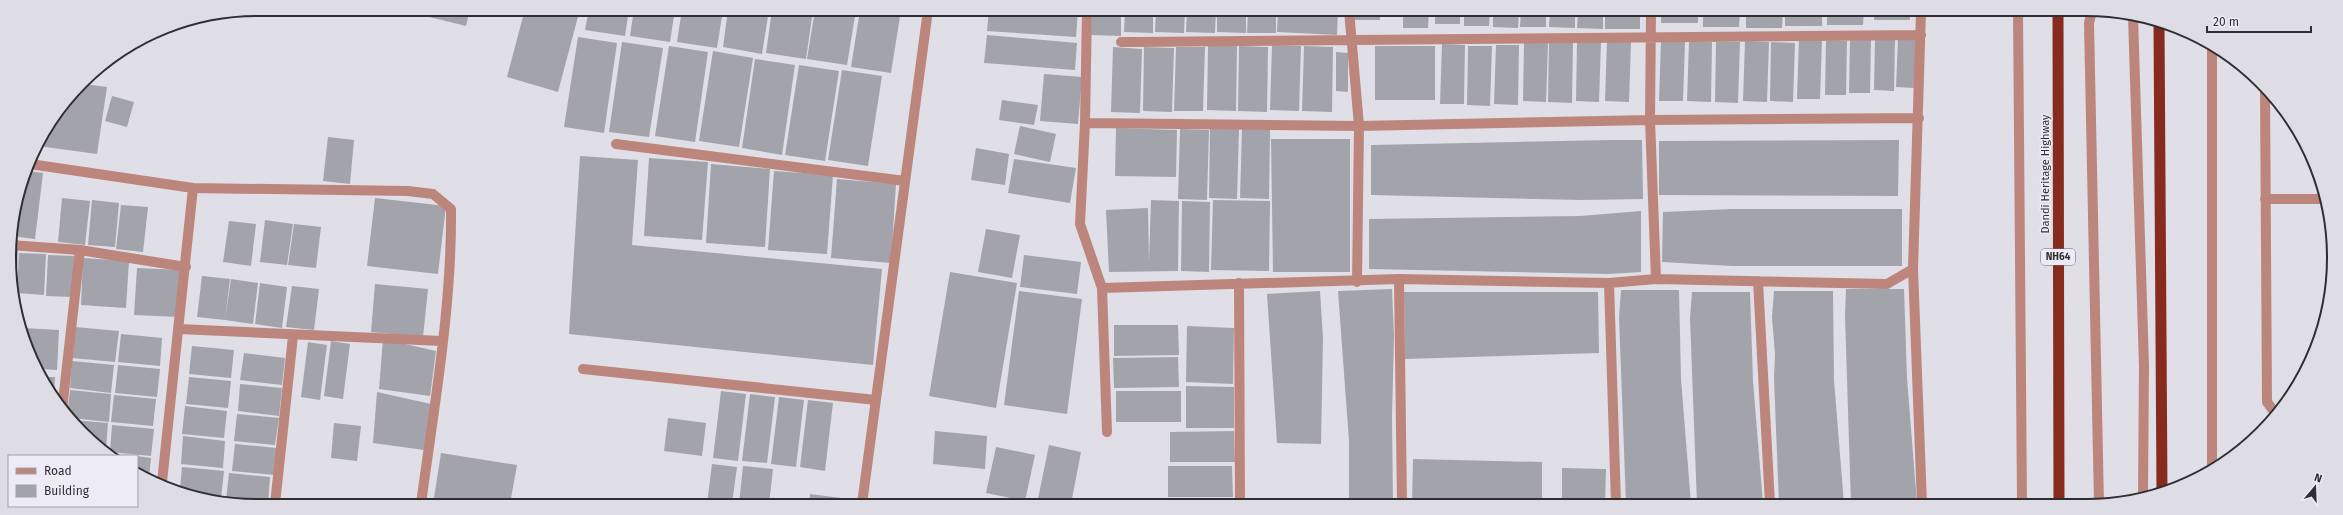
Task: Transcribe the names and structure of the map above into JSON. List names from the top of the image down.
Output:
{
  "streets": {
    "highway": ["Dandi Heritage Highway", "NH64"]
  },
  "legend": ["Road", "Building"],
  "scale_bar": "20 m",
  "north": "top"
}
